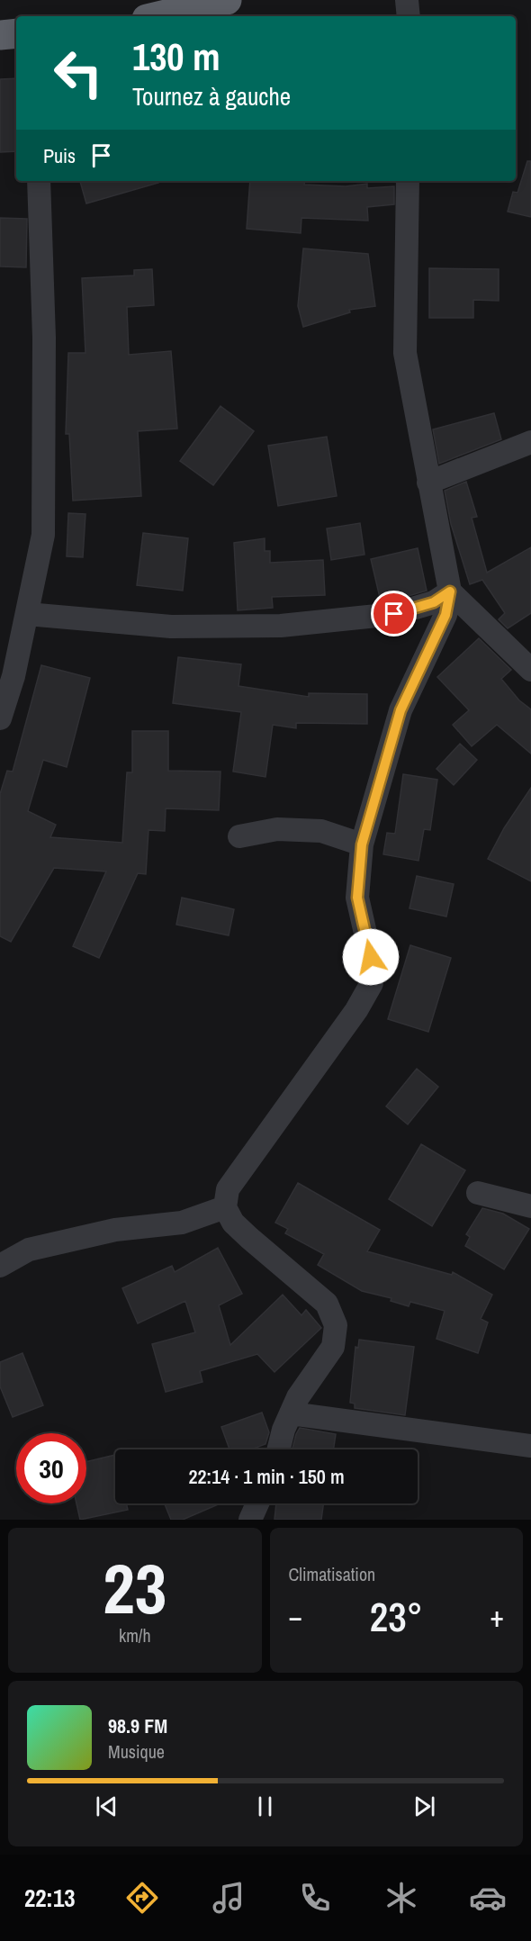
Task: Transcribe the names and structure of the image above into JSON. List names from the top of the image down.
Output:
{
  "page": {
    "turn": ["130 m", "Tournez à gauche"],
    "then": "Puis",
    "limit": "30",
    "trip": "22:14 · 1 min · 150 m",
    "tile": [
      ["23", "km/h"],
      "Climatisation"
    ],
    "heat": ["−", "23°", "+"],
    "song": ["98.9 FM", "Musique"],
    "tabs": "22:13"
  }
}
